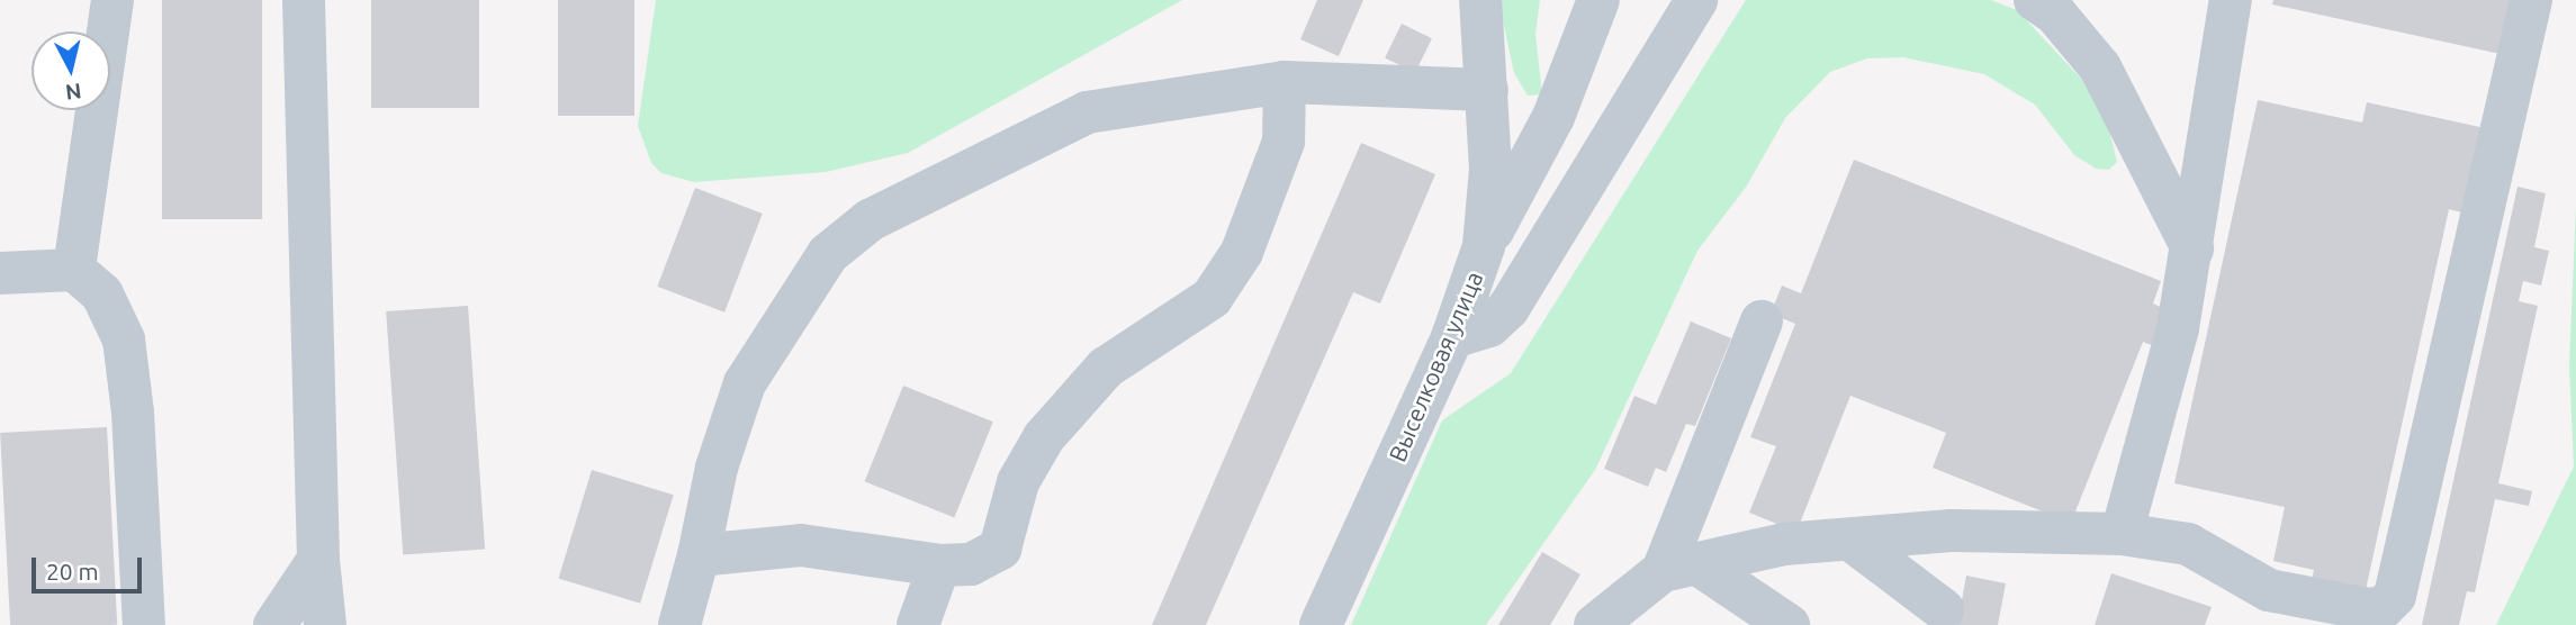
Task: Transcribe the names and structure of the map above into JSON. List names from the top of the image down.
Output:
{
  "streets": {
    "street": ["Выселковая улица"]
  },
  "scale_bar": "20 m",
  "north": "bottom"
}
